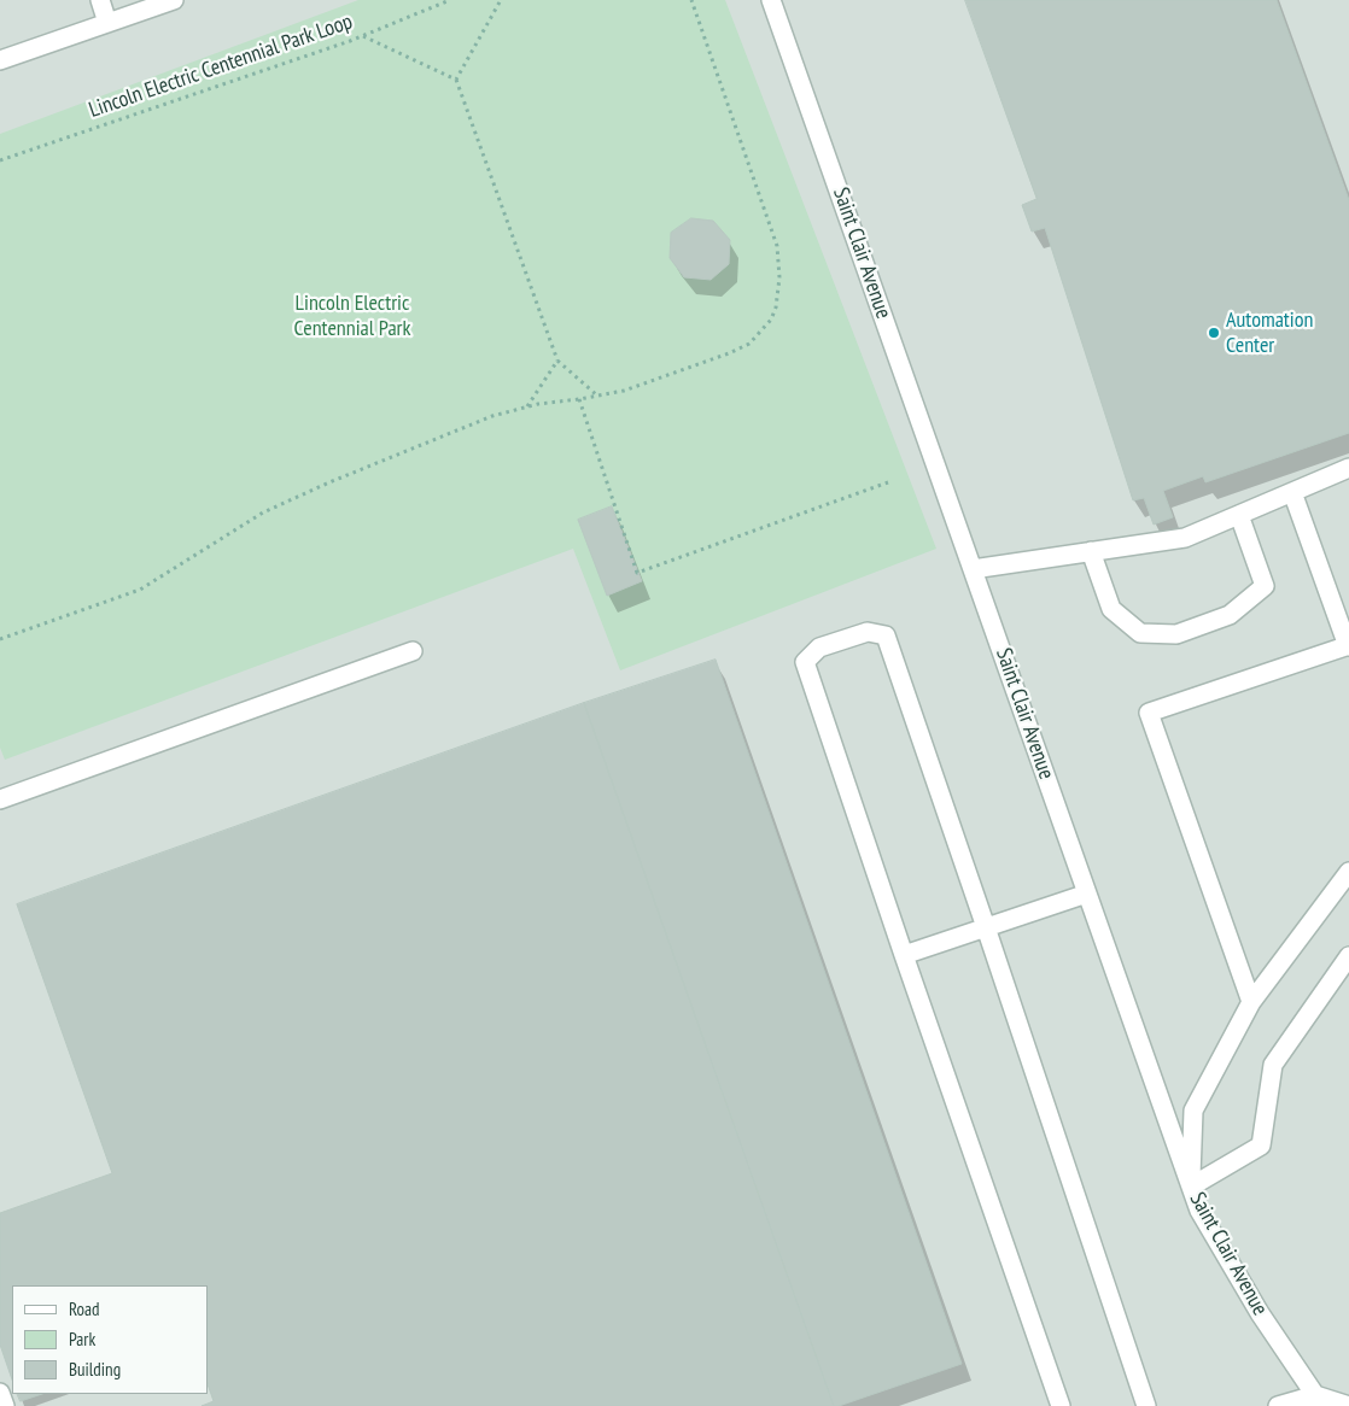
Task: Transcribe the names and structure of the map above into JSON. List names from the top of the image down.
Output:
{
  "streets": {
    "street": ["Saint Clair Avenue"],
    "path": ["Lincoln Electric Centennial Park Loop"]
  },
  "parks": ["Lincoln Electric Centennial Park"],
  "places": ["Automation Center"],
  "legend": ["Road", "Park", "Building"]
}
